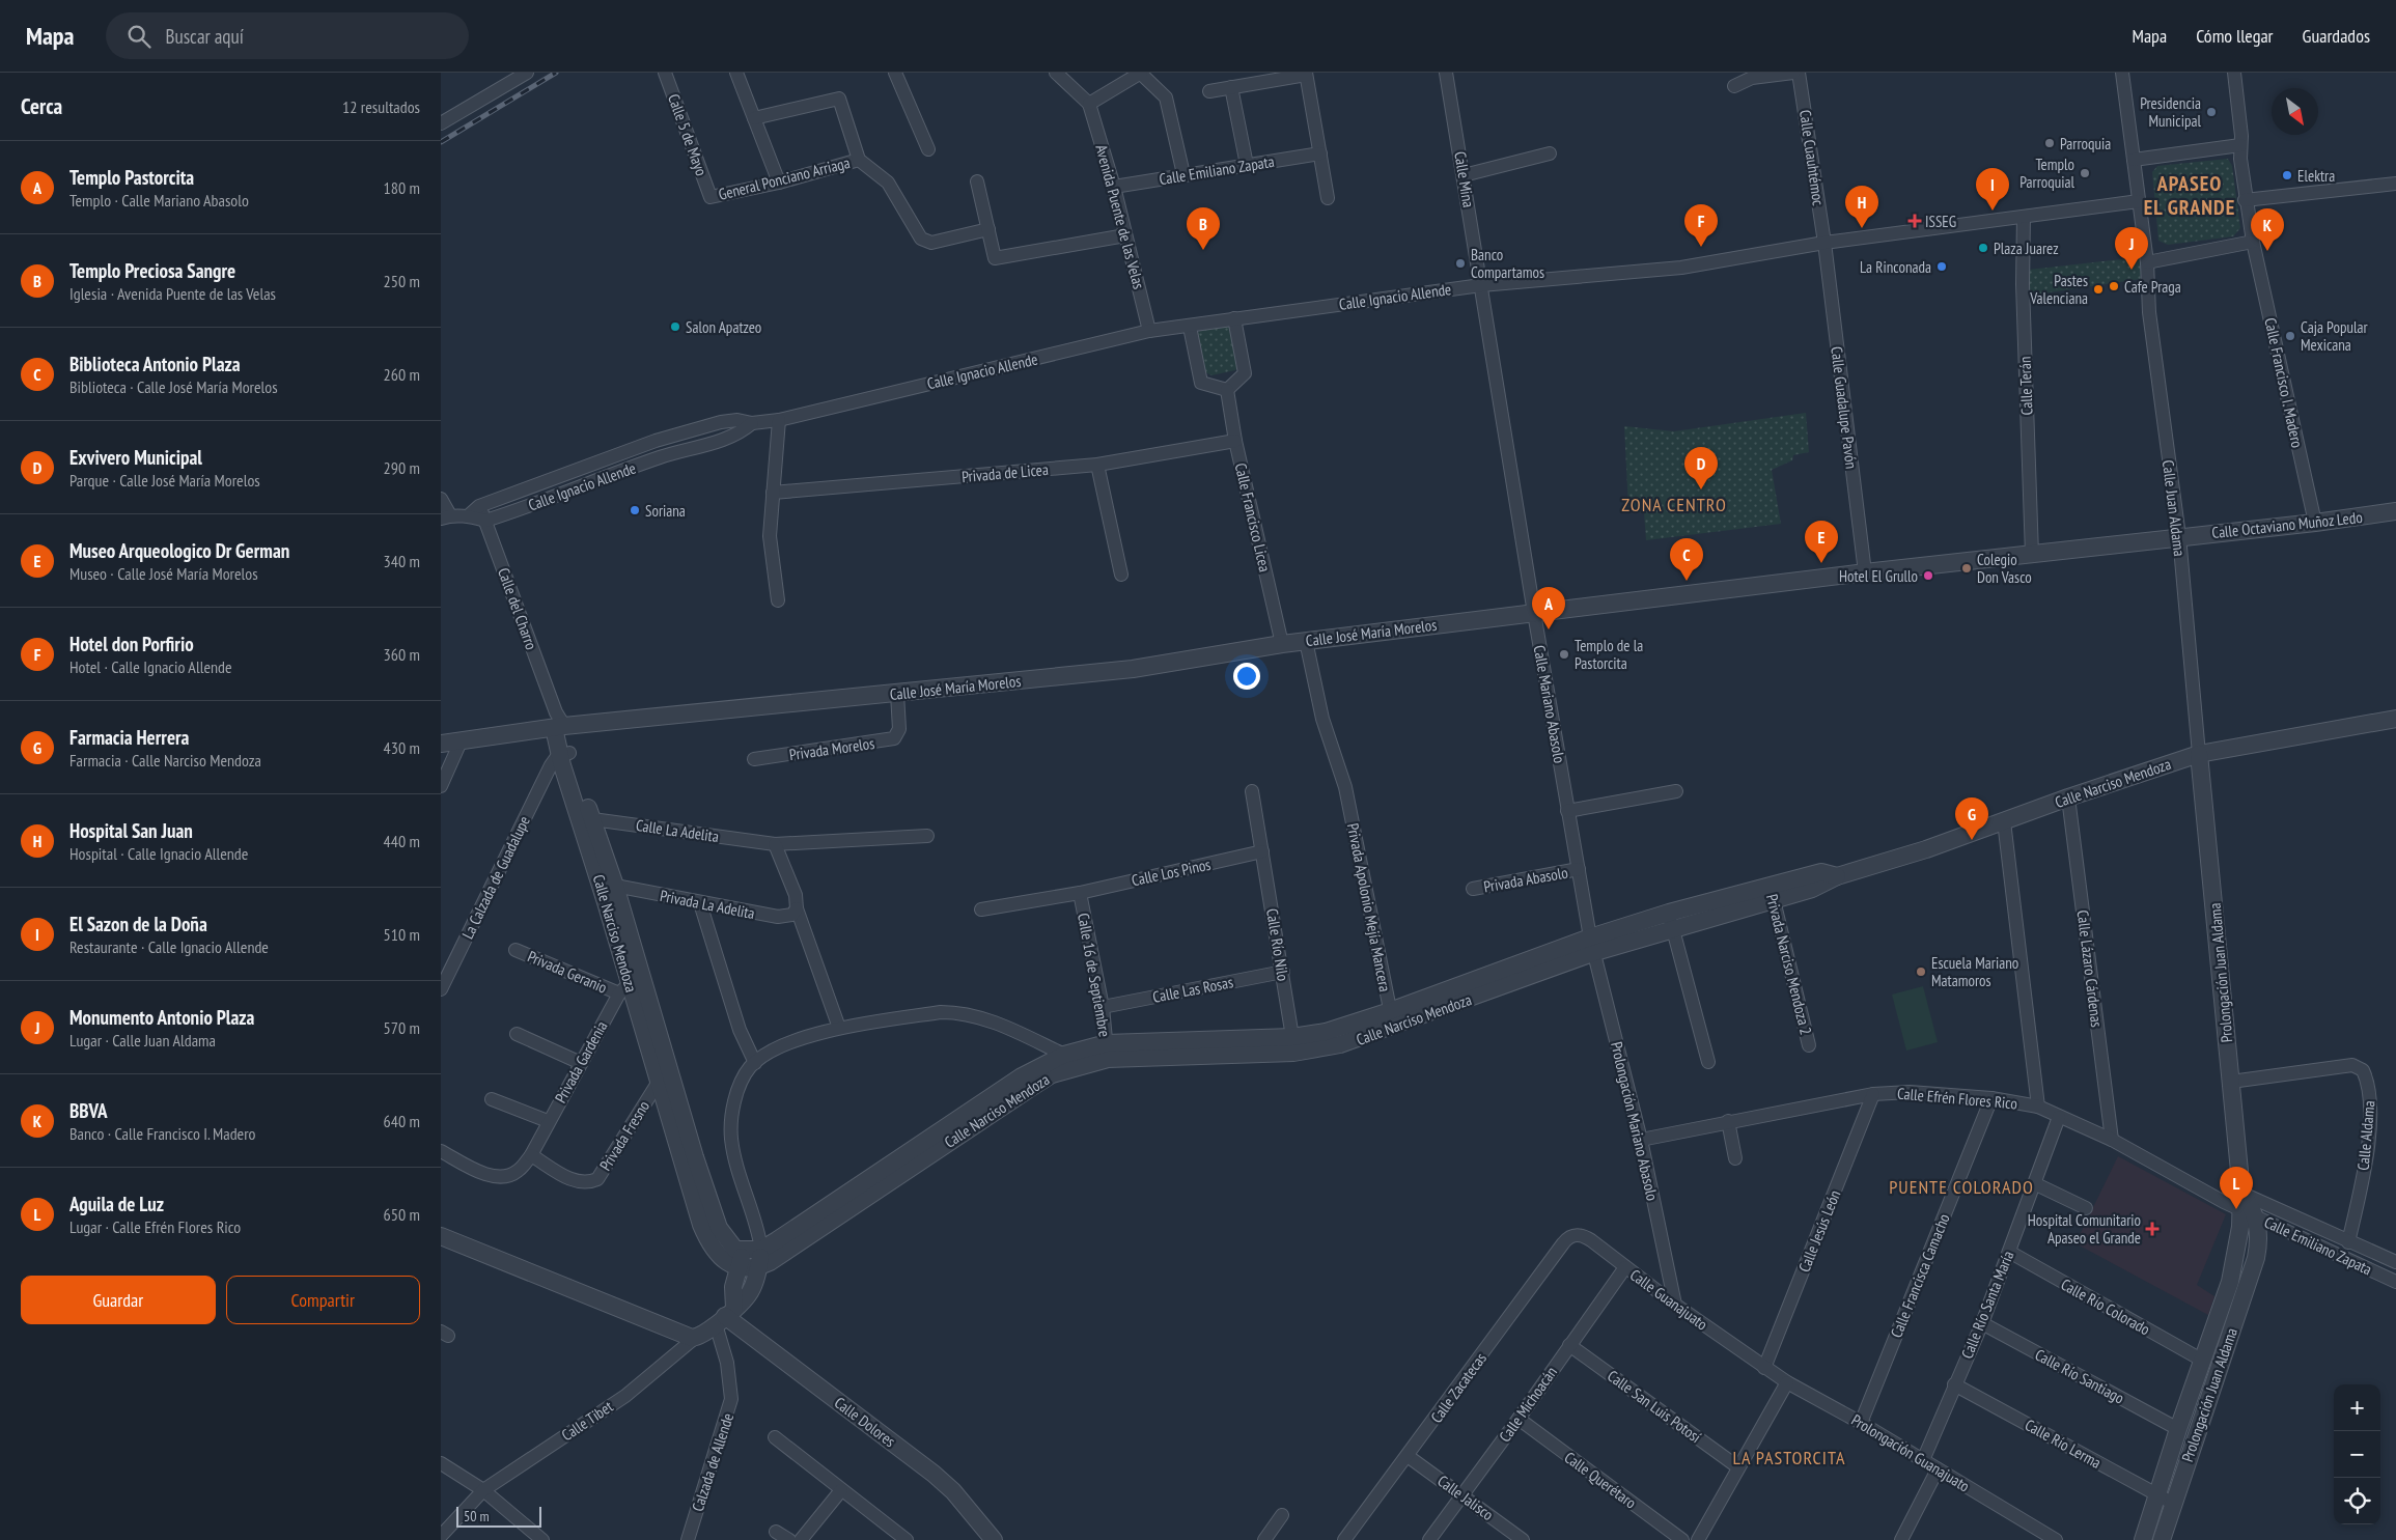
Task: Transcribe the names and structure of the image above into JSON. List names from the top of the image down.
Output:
{
  "streets": {
    "street": [
      "Calle 5 de Mayo",
      "Calle Cuauhtémoc",
      "Calle Emiliano Zapata",
      "General Ponciano Arriaga",
      "Calle Mina",
      "Avenida Puente de las Velas",
      "Calle Ignacio Allende",
      "Calle Francisco I. Madero",
      "Calle Terán",
      "Calle Guadalupe Pavón",
      "Privada de Licea",
      "Calle Juan Aldama",
      "Calle Francisco Licea",
      "Calle Octaviano Muñoz Ledo",
      "Calle del Charro",
      "Calle José María Morelos",
      "Calle Mariano Abasolo",
      "Privada Morelos",
      "Calle Narciso Mendoza",
      "Calle La Adelita",
      "Calle Los Pinos",
      "La Calzada de Guadalupe",
      "Privada Abasolo",
      "Privada La Adelita",
      "Privada Apolonio Mejía Mancera",
      "Calle Río Nilo",
      "Privada Narciso Mendoza 2",
      "Calle Lázaro Cárdenas",
      "Privada Geranio",
      "Prolongación Juan Aldama",
      "Calle 16 de Septiembre",
      "Calle Las Rosas",
      "Privada Gardenia",
      "Calle Efrén Flores Rico",
      "Prolongación Mariano Abasolo",
      "Privada Fresno",
      "Calle Aldama",
      "Calle Jesús León",
      "Calle Francisca Camacho",
      "Calle Guanajuato",
      "Calle Río Santa María",
      "Calle Río Colorado",
      "Calle Río Santiago",
      "Calle Zacatecas",
      "Calle Michoacán",
      "Calle San Luis Potosí",
      "Calle Tibet",
      "Calle Dolores",
      "Calle Río Lerma",
      "Prolongación Guanajuato",
      "Calzada de Allende",
      "Calle Querétaro",
      "Calle Jalisco"
    ]
  },
  "crossings": [
    ["Calle 5 de Mayo", "General Ponciano Arriaga"],
    ["Calle Cuauhtémoc", "Calle Ignacio Allende"],
    ["Calle Cuauhtémoc", "Calle Guadalupe Pavón"],
    ["Calle Emiliano Zapata", "Avenida Puente de las Velas"],
    ["Calle Emiliano Zapata", "Prolongación Juan Aldama"],
    ["Calle Emiliano Zapata", "Calle Efrén Flores Rico"],
    ["Calle Emiliano Zapata", "Calle Aldama"],
    ["Calle Mina", "Calle Ignacio Allende"],
    ["Calle Mina", "Calle Mariano Abasolo"],
    ["Avenida Puente de las Velas", "Calle Ignacio Allende"],
    ["Calle Ignacio Allende", "Calle Terán"],
    ["Calle Ignacio Allende", "Calle Guadalupe Pavón"],
    ["Calle Ignacio Allende", "Calle Juan Aldama"],
    ["Calle Ignacio Allende", "Calle del Charro"],
    ["Calle Ignacio Allende", "Calle Mariano Abasolo"],
    ["Calle Francisco I. Madero", "Calle Octaviano Muñoz Ledo"],
    ["Calle Terán", "Calle José María Morelos"],
    ["Calle Guadalupe Pavón", "Calle José María Morelos"],
    ["Privada de Licea", "Calle Francisco Licea"],
    ["Calle Juan Aldama", "Calle Octaviano Muñoz Ledo"],
    ["Calle Juan Aldama", "Calle José María Morelos"],
    ["Calle Juan Aldama", "Calle Narciso Mendoza"],
    ["Calle Juan Aldama", "Prolongación Juan Aldama"],
    ["Calle Francisco Licea", "Calle José María Morelos"],
    ["Calle Octaviano Muñoz Ledo", "Calle José María Morelos"],
    ["Calle del Charro", "Calle José María Morelos"],
    ["Calle del Charro", "Calle Narciso Mendoza"],
    ["Calle José María Morelos", "Calle Mariano Abasolo"],
    ["Calle José María Morelos", "Privada Morelos"],
    ["Calle José María Morelos", "Calle Narciso Mendoza"],
    ["Calle José María Morelos", "Privada Apolonio Mejía Mancera"],
    ["Calle Mariano Abasolo", "Calle Narciso Mendoza"],
    ["Calle Mariano Abasolo", "Privada Abasolo"],
    ["Calle Mariano Abasolo", "Prolongación Mariano Abasolo"],
    ["Calle Narciso Mendoza", "Calle La Adelita"],
    ["Calle Narciso Mendoza", "La Calzada de Guadalupe"],
    ["Calle Narciso Mendoza", "Privada La Adelita"],
    ["Calle Narciso Mendoza", "Privada Apolonio Mejía Mancera"],
    ["Calle Narciso Mendoza", "Calle Río Nilo"],
    ["Calle Narciso Mendoza", "Privada Narciso Mendoza 2"],
    ["Calle Narciso Mendoza", "Calle Lázaro Cárdenas"],
    ["Calle Narciso Mendoza", "Privada Geranio"],
    ["Calle Narciso Mendoza", "Prolongación Juan Aldama"],
    ["Calle Narciso Mendoza", "Calle 16 de Septiembre"],
    ["Calle Narciso Mendoza", "Privada Gardenia"],
    ["Calle Narciso Mendoza", "Prolongación Mariano Abasolo"],
    ["Calle Narciso Mendoza", "Privada Fresno"],
    ["Calle Narciso Mendoza", "Calle Tibet"],
    ["Calle Los Pinos", "Calle Río Nilo"],
    ["Calle Los Pinos", "Calle 16 de Septiembre"],
    ["Calle Río Nilo", "Calle Las Rosas"],
    ["Calle Lázaro Cárdenas", "Calle Efrén Flores Rico"],
    ["Privada Geranio", "Privada Gardenia"],
    ["Prolongación Juan Aldama", "Calle Efrén Flores Rico"],
    ["Prolongación Juan Aldama", "Calle Aldama"],
    ["Prolongación Juan Aldama", "Calle Río Colorado"],
    ["Prolongación Juan Aldama", "Calle Río Santiago"],
    ["Prolongación Juan Aldama", "Calle Río Lerma"],
    ["Calle 16 de Septiembre", "Calle Las Rosas"],
    ["Privada Gardenia", "Privada Fresno"],
    ["Calle Efrén Flores Rico", "Prolongación Mariano Abasolo"],
    ["Calle Efrén Flores Rico", "Calle Jesús León"],
    ["Calle Efrén Flores Rico", "Calle Francisca Camacho"],
    ["Calle Efrén Flores Rico", "Calle Río Santa María"],
    ["Prolongación Mariano Abasolo", "Calle Guanajuato"],
    ["Calle Jesús León", "Calle Guanajuato"],
    ["Calle Jesús León", "Prolongación Guanajuato"],
    ["Calle Francisca Camacho", "Prolongación Guanajuato"],
    ["Calle Guanajuato", "Calle Zacatecas"],
    ["Calle Guanajuato", "Calle Michoacán"],
    ["Calle Guanajuato", "Prolongación Guanajuato"],
    ["Calle Río Santa María", "Calle Río Colorado"],
    ["Calle Río Santa María", "Calle Río Santiago"],
    ["Calle Río Santa María", "Calle Río Lerma"],
    ["Calle Río Santa María", "Prolongación Guanajuato"],
    ["Calle Zacatecas", "Calle Jalisco"],
    ["Calle Michoacán", "Calle San Luis Potosí"],
    ["Calle Michoacán", "Calle Querétaro"],
    ["Calle Michoacán", "Calle Jalisco"],
    ["Calle Tibet", "Calle Dolores"],
    ["Calle Tibet", "Calzada de Allende"],
    ["Calle Dolores", "Calzada de Allende"]
  ],
  "districts": [
    "APASEO EL GRANDE",
    "ZONA CENTRO",
    "PUENTE COLORADO",
    "LA PASTORCITA"
  ],
  "places": {
    "other": [
      "Presidencia Municipal",
      "Parroquia",
      "Templo Parroquial",
      "Elektra",
      "Plaza Juarez",
      "Banco Compartamos",
      "La Rinconada",
      "Cafe Praga",
      "Pastes Valenciana",
      "Salon Apatzeo",
      "Caja Popular Mexicana",
      "Soriana",
      "Colegio Don Vasco",
      "Hotel El Grullo",
      "Templo de la Pastorcita",
      "Escuela Mariano Matamoros"
    ],
    "health": ["ISSEG", "Hospital Comunitario Apaseo el Grande"]
  },
  "scale_bar": "50 m",
  "north": "bottom right",
  "page": {
    "header": "Mapa",
    "search": "Buscar aquí",
    "nav": ["Mapa", "Cómo llegar", "Guardados"],
    "heading": ["Cerca", "12 resultados"],
    "list": [
      {
        "mark": "A",
        "name": "Templo Pastorcita",
        "note": "Templo · Calle Mariano Abasolo",
        "value": "180 m"
      },
      {
        "mark": "B",
        "name": "Templo Preciosa Sangre",
        "note": "Iglesia · Avenida Puente de las Velas",
        "value": "250 m"
      },
      {
        "mark": "C",
        "name": "Biblioteca Antonio Plaza",
        "note": "Biblioteca · Calle José María Morelos",
        "value": "260 m"
      },
      {
        "mark": "D",
        "name": "Exvivero Municipal",
        "note": "Parque · Calle José María Morelos",
        "value": "290 m"
      },
      {
        "mark": "E",
        "name": "Museo Arqueologico Dr German",
        "note": "Museo · Calle José María Morelos",
        "value": "340 m"
      },
      {
        "mark": "F",
        "name": "Hotel don Porfirio",
        "note": "Hotel · Calle Ignacio Allende",
        "value": "360 m"
      },
      {
        "mark": "G",
        "name": "Farmacia Herrera",
        "note": "Farmacia · Calle Narciso Mendoza",
        "value": "430 m"
      },
      {
        "mark": "H",
        "name": "Hospital San Juan",
        "note": "Hospital · Calle Ignacio Allende",
        "value": "440 m"
      },
      {
        "mark": "I",
        "name": "El Sazon de la Doña",
        "note": "Restaurante · Calle Ignacio Allende",
        "value": "510 m"
      },
      {
        "mark": "J",
        "name": "Monumento Antonio Plaza",
        "note": "Lugar · Calle Juan Aldama",
        "value": "570 m"
      },
      {
        "mark": "K",
        "name": "BBVA",
        "note": "Banco · Calle Francisco I. Madero",
        "value": "640 m"
      },
      {
        "mark": "L",
        "name": "Aguila de Luz",
        "note": "Lugar · Calle Efrén Flores Rico",
        "value": "650 m"
      }
    ],
    "pins": [
      "I",
      "H",
      "F",
      "B",
      "K",
      "J",
      "D",
      "E",
      "C",
      "A",
      "G",
      "L"
    ],
    "buttons": ["Guardar", "Compartir"],
    "map_buttons": ["+", "−"],
    "scale": "50 m"
  }
}
